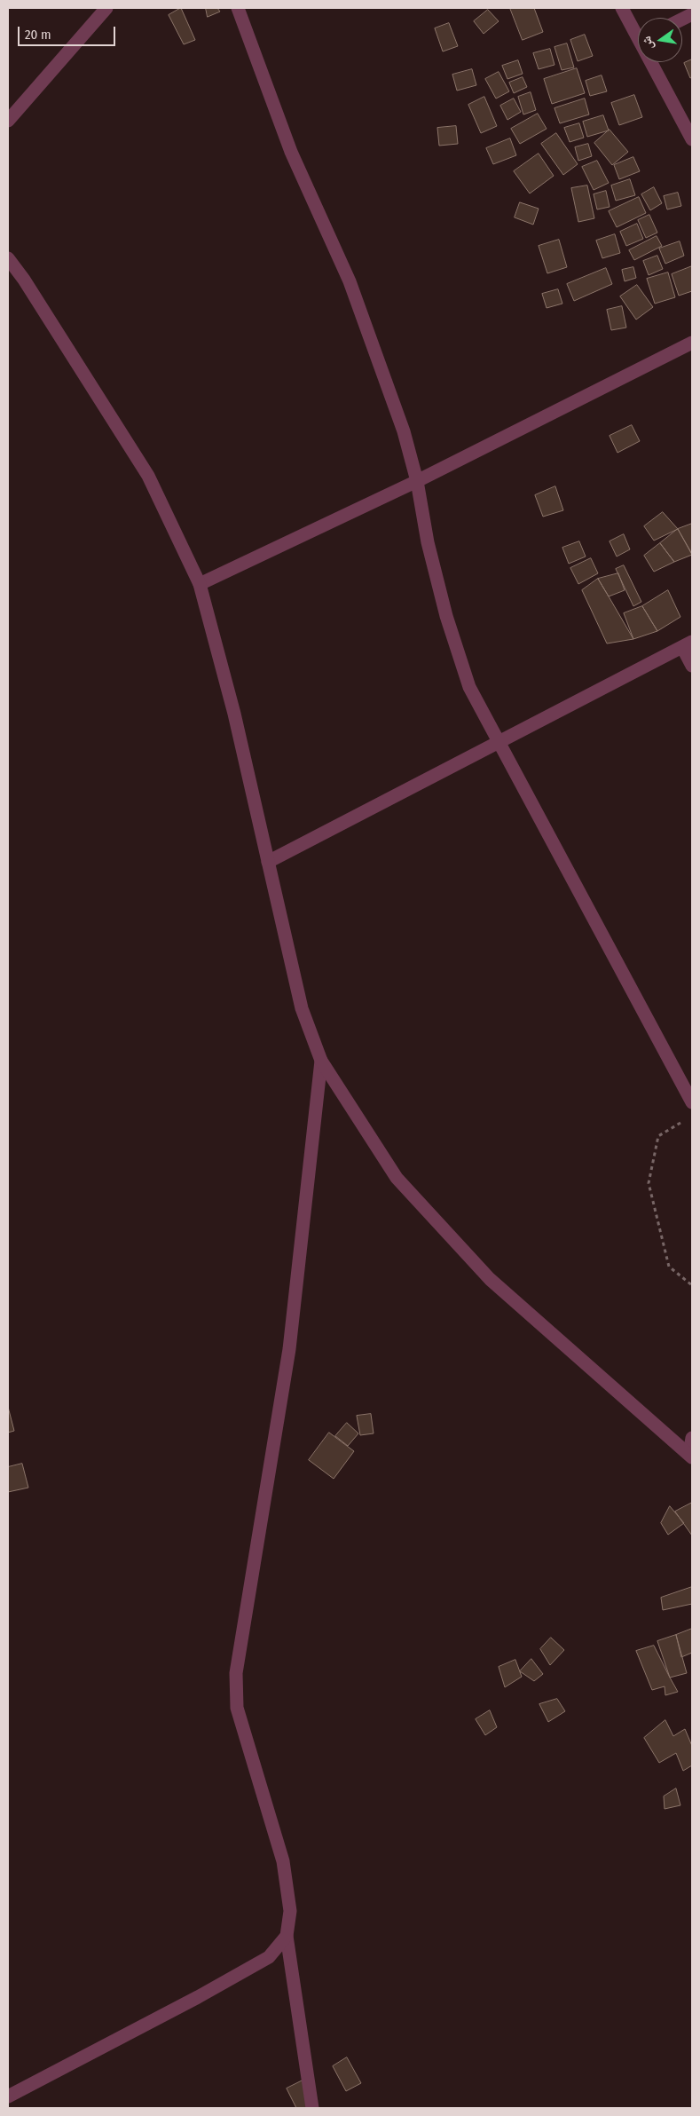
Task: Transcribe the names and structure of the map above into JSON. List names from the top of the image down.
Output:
{
  "scale_bar": "20 m",
  "north": "left"
}
